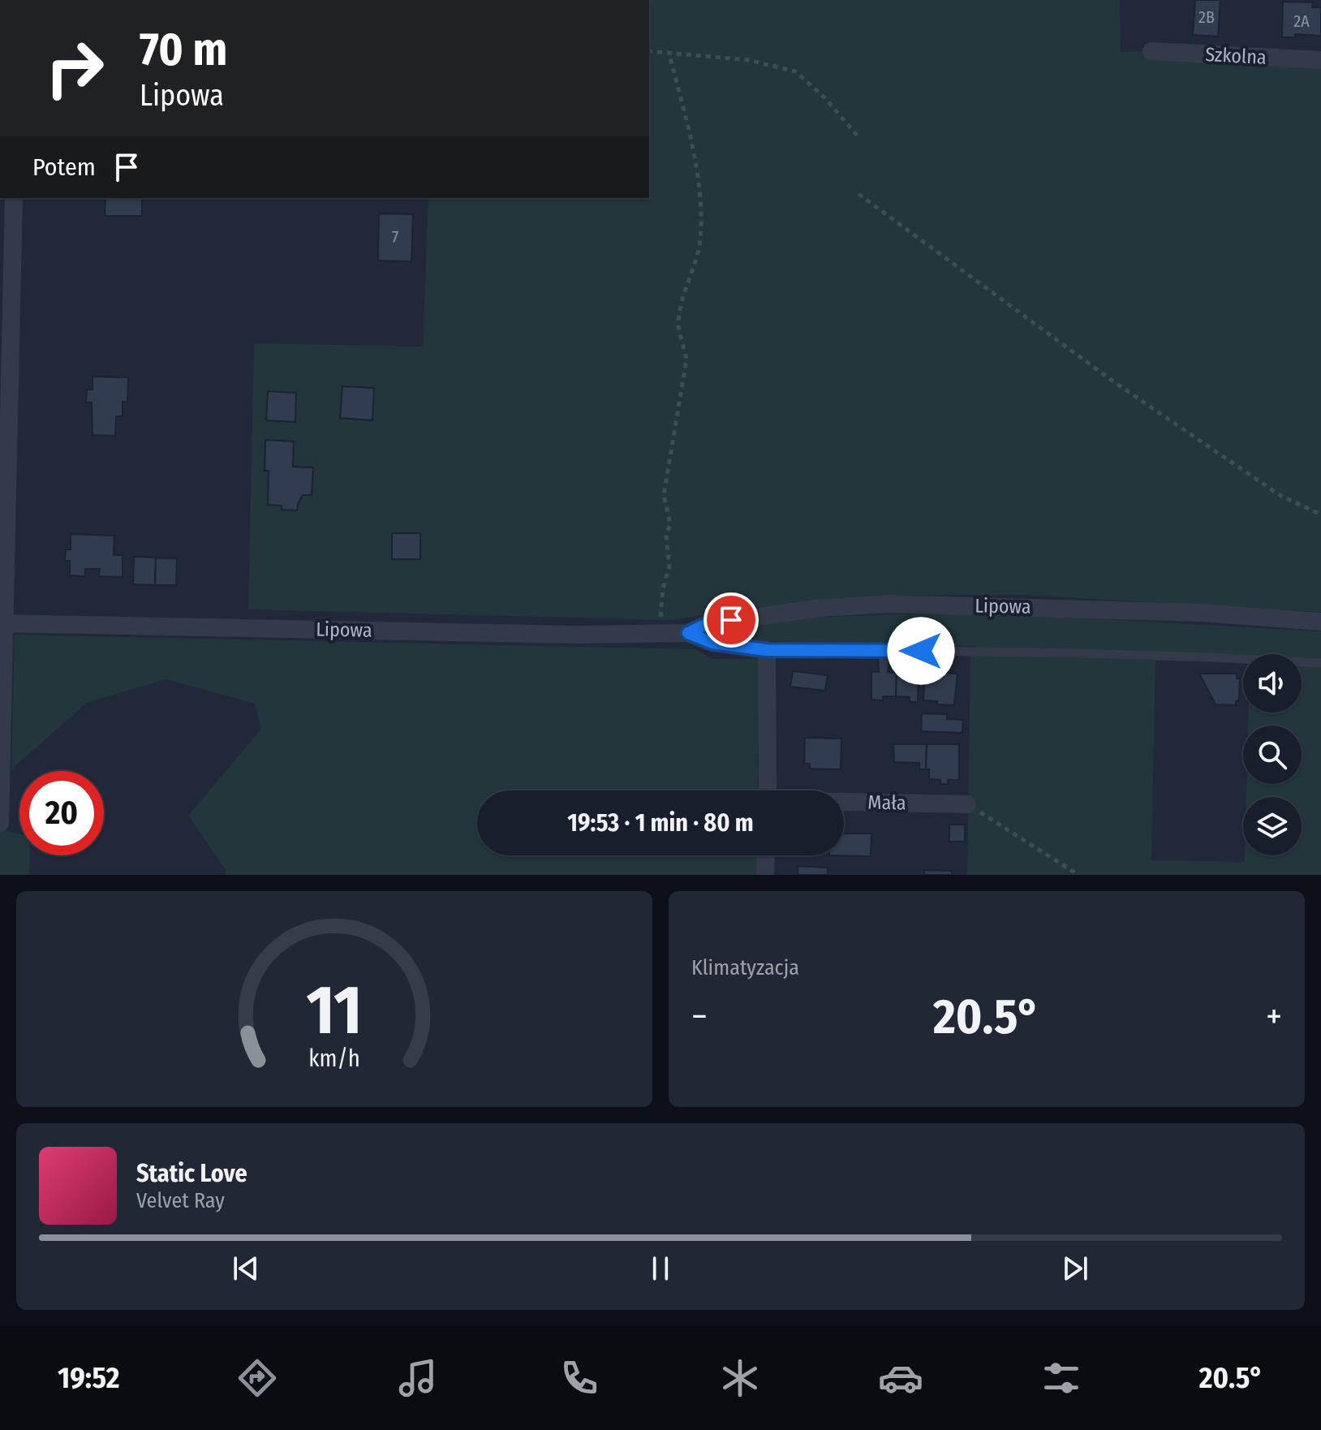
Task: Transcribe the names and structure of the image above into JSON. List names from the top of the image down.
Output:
{
  "streets": {
    "street": ["Szkolna", "Lipowa", "Mała"]
  },
  "house_numbers": ["2B", "2A", "7"],
  "page": {
    "turn": ["70 m", "Lipowa"],
    "then": "Potem",
    "limit": "20",
    "trip": "19:53 · 1 min · 80 m",
    "tile": "Klimatyzacja",
    "heat": ["−", "20.5°", "+"],
    "song": ["Static Love", "Velvet Ray"],
    "tabs": ["19:52", "20.5°"],
    "gauge": ["11", "km/h"]
  }
}
